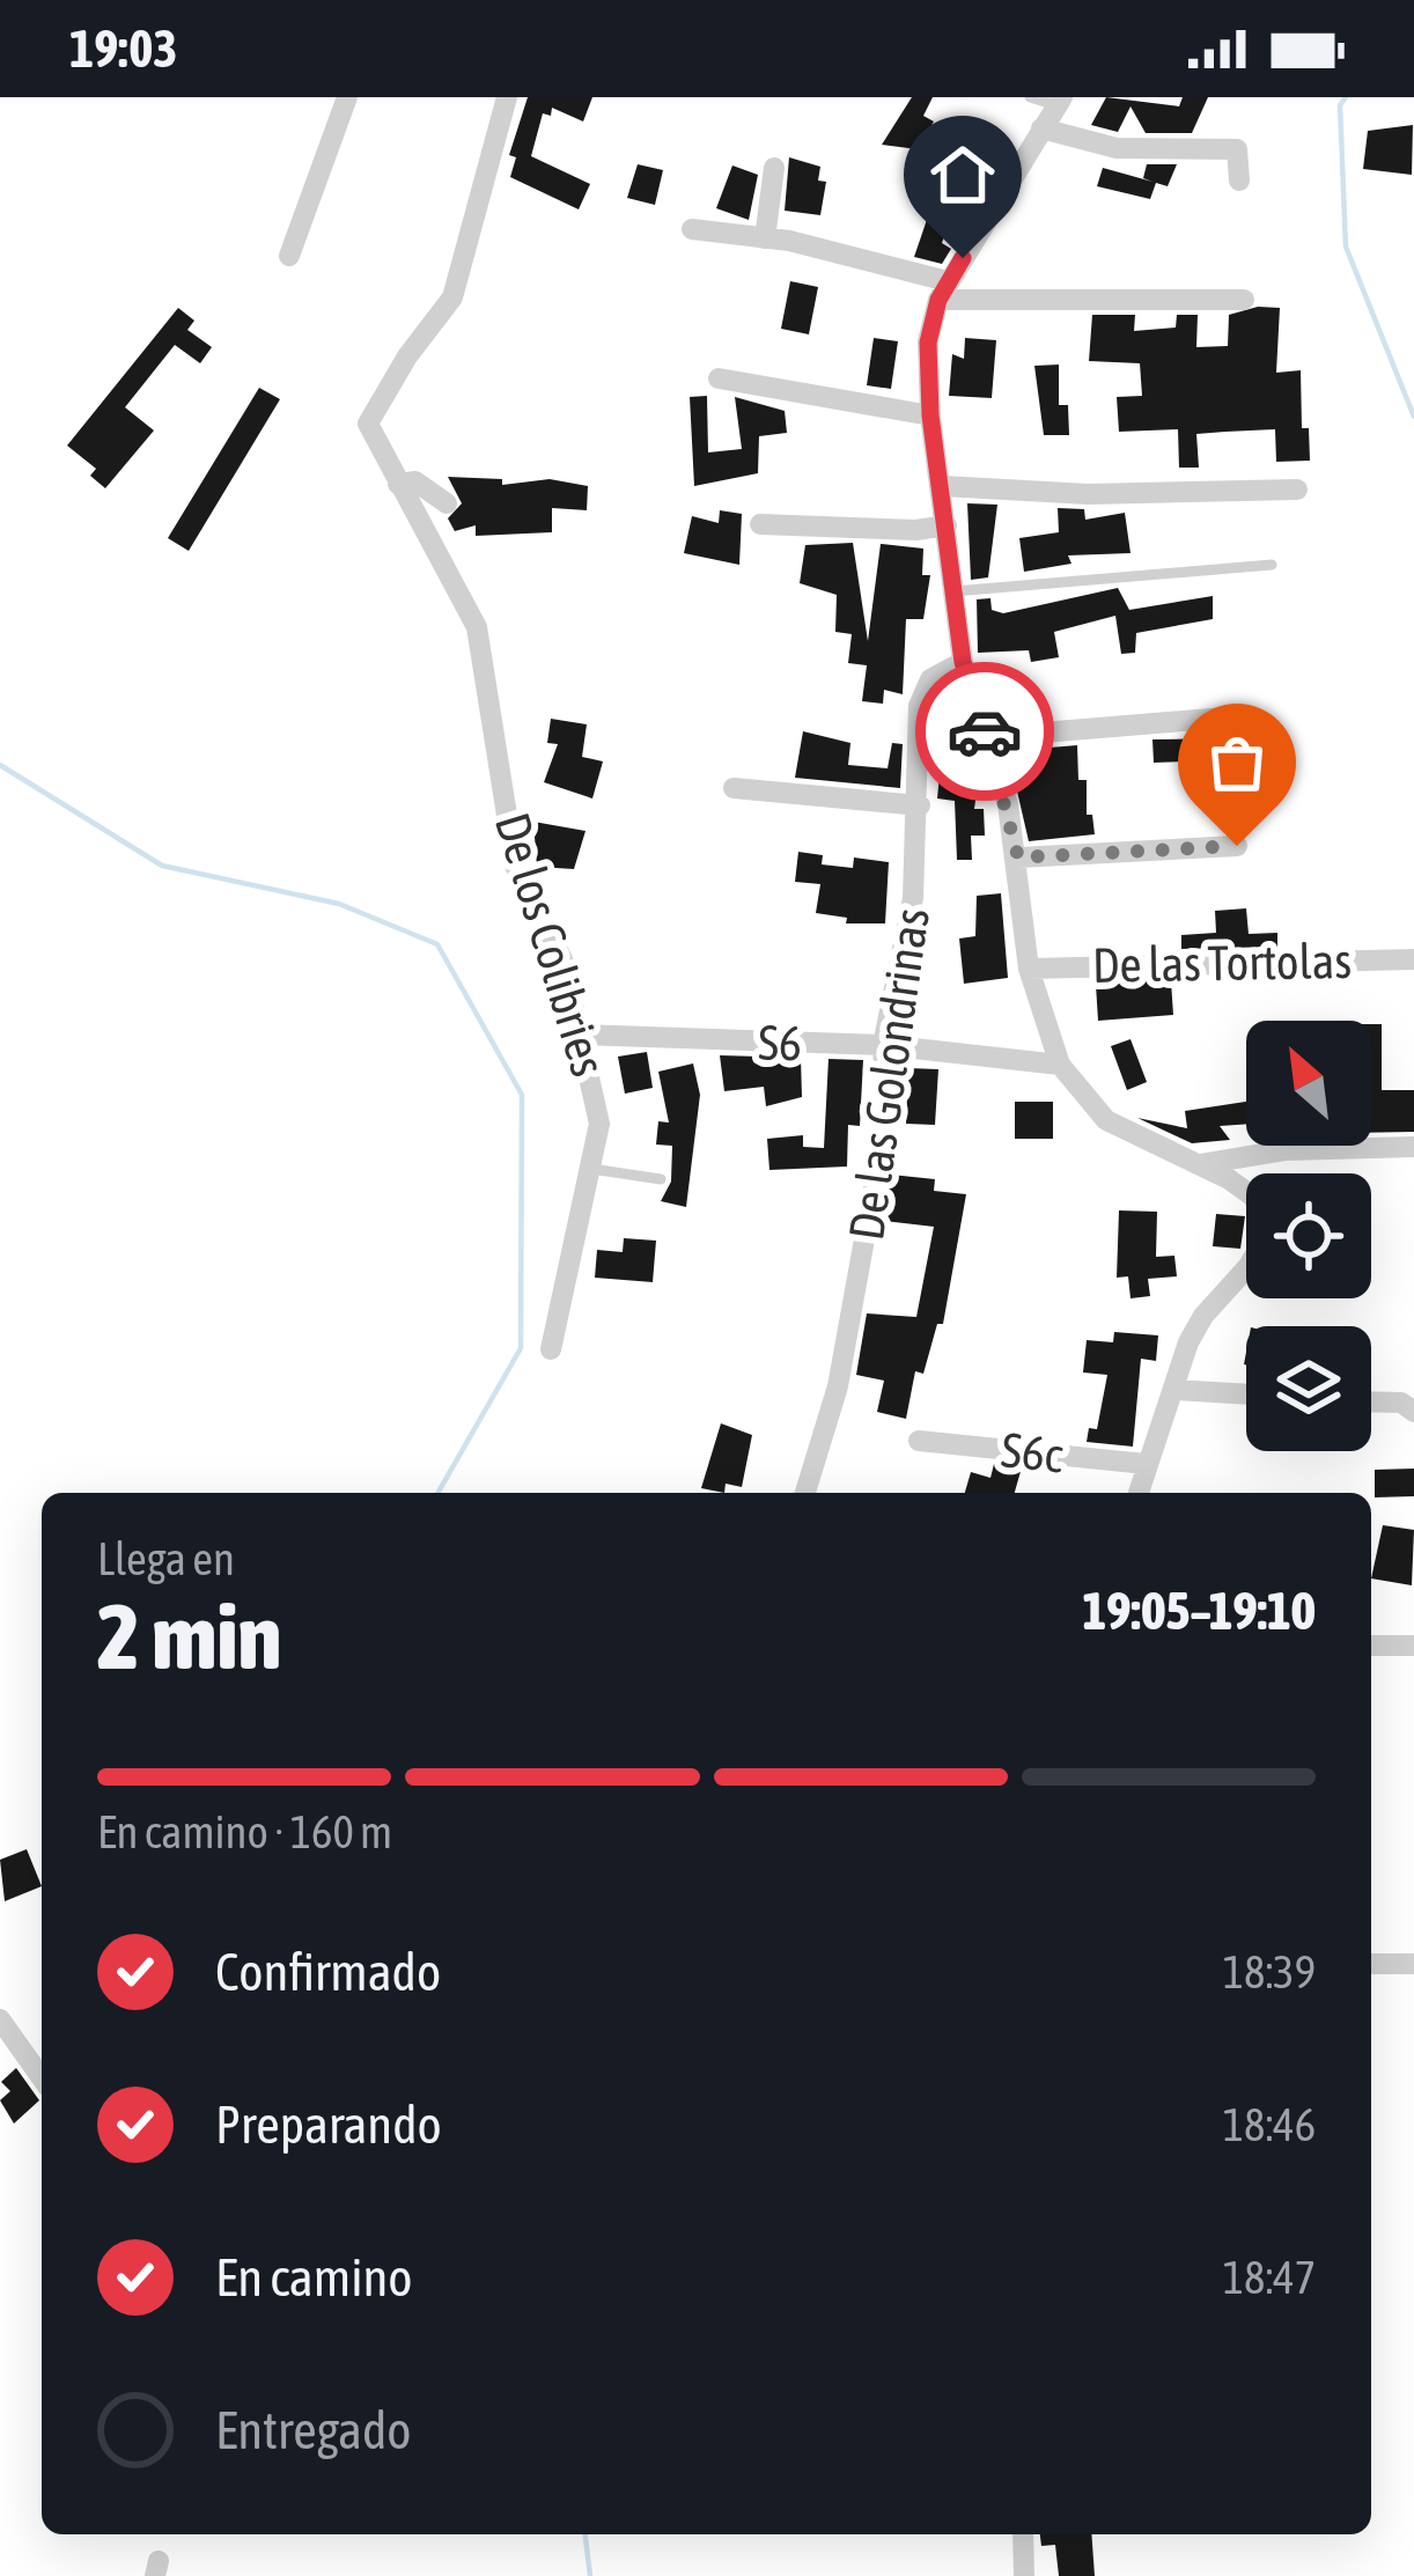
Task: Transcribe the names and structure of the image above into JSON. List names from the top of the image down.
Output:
{
  "streets": {
    "street": [
      "De los Colibries",
      "De las Tortolas",
      "S6",
      "De las Golondrinas",
      "S6c"
    ]
  },
  "crossings": [
    ["De los Colibries", "S6"],
    ["S6", "De las Golondrinas"]
  ],
  "north": "top left",
  "page": {
    "status": "19:03",
    "heading": ["2 min", "Llega en", "19:05–19:10"],
    "bar": "En camino · 160 m",
    "list": [
      ["Confirmado", "18:39"],
      ["Preparando", "18:46"],
      ["En camino", "18:47"],
      "Entregado"
    ]
  }
}
